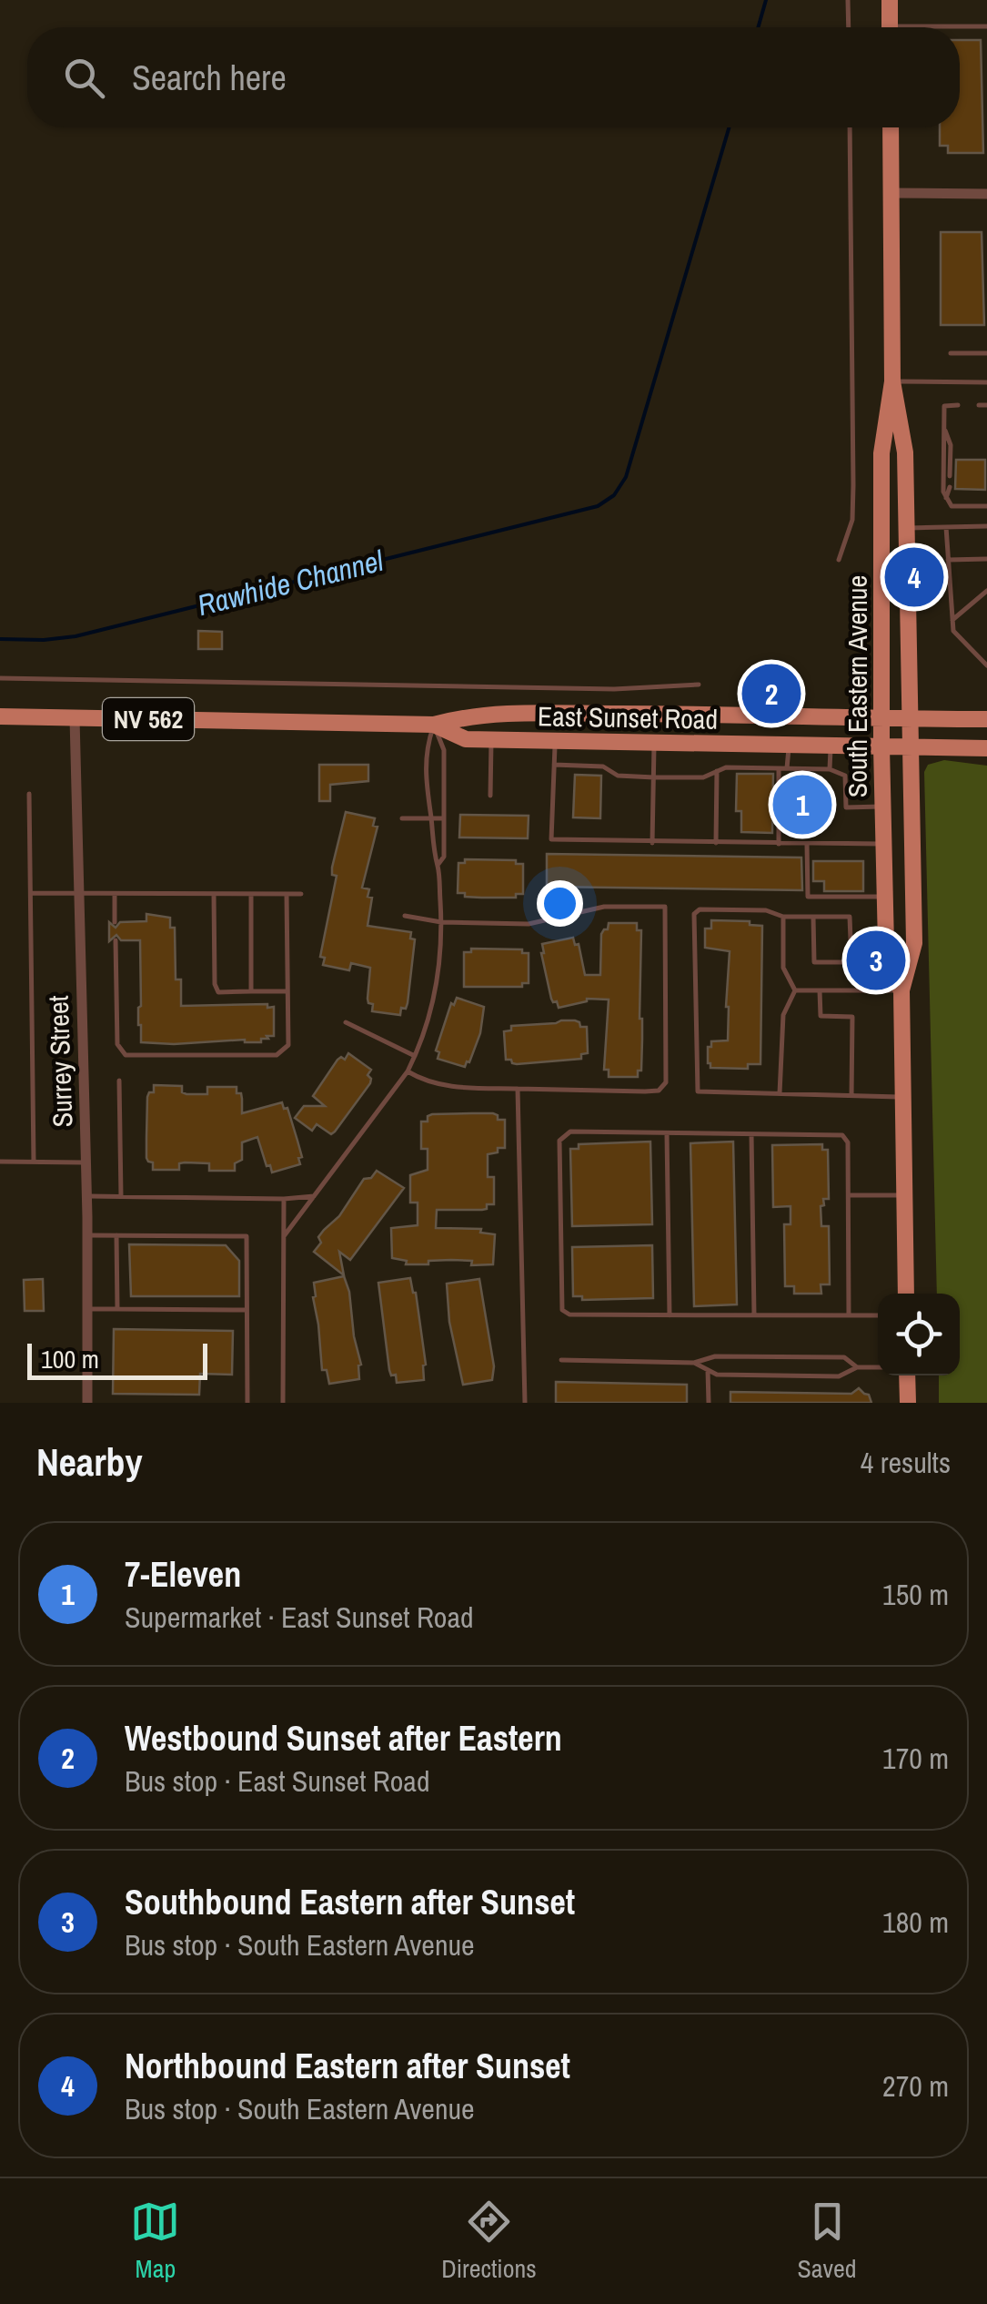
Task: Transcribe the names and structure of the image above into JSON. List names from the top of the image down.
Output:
{
  "streets": {
    "main road": ["South Eastern Avenue", "East Sunset Road", "NV 562"],
    "street": ["Surrey Street"]
  },
  "crossings": [
    ["South Eastern Avenue", "East Sunset Road"],
    ["East Sunset Road", "Surrey Street"]
  ],
  "water": ["Rawhide Channel"],
  "scale_bar": "100 m",
  "page": {
    "search": "Search here",
    "pins": [
      "4",
      "2",
      "1",
      "3"
    ],
    "scale": "100 m",
    "heading": ["Nearby", "4 results"],
    "list": [
      {
        "mark": "1",
        "name": "7-Eleven",
        "note": "Supermarket · East Sunset Road",
        "value": "150 m"
      },
      {
        "mark": "2",
        "name": "Westbound Sunset after Eastern",
        "note": "Bus stop · East Sunset Road",
        "value": "170 m"
      },
      {
        "mark": "3",
        "name": "Southbound Eastern after Sunset",
        "note": "Bus stop · South Eastern Avenue",
        "value": "180 m"
      },
      {
        "mark": "4",
        "name": "Northbound Eastern after Sunset",
        "note": "Bus stop · South Eastern Avenue",
        "value": "270 m"
      }
    ],
    "nav": ["Map", "Directions", "Saved"]
  }
}
